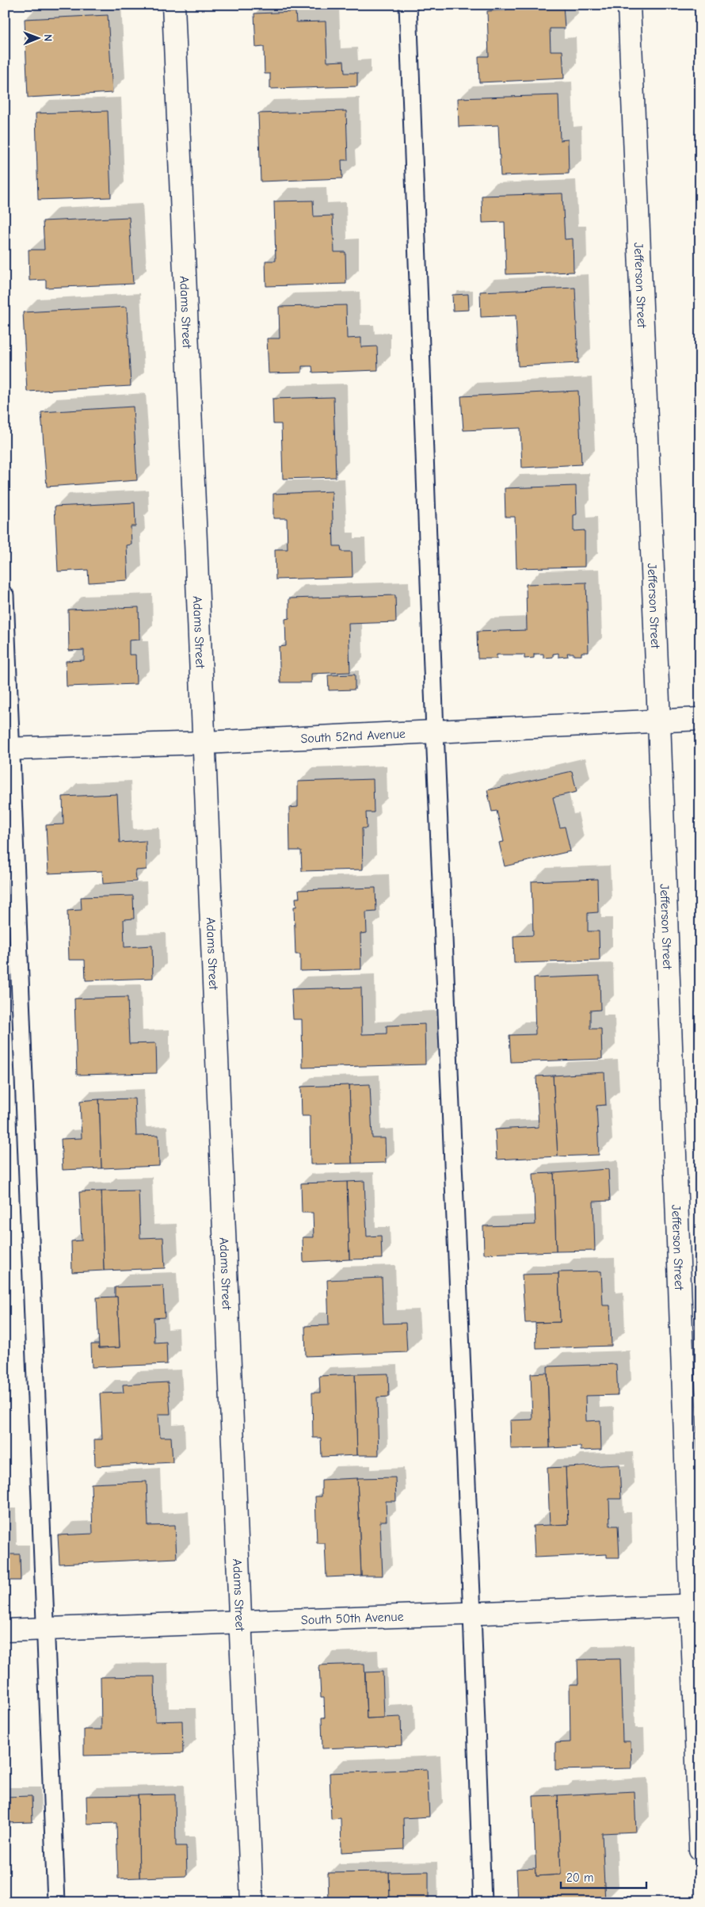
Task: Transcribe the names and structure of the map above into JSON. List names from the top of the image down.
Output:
{
  "streets": {
    "street": [
      "Jefferson Street",
      "Adams Street",
      "South 52nd Avenue",
      "South 50th Avenue"
    ]
  },
  "crossings": [
    ["Jefferson Street", "South 52nd Avenue"],
    ["Jefferson Street", "South 50th Avenue"],
    ["Adams Street", "South 52nd Avenue"],
    ["Adams Street", "South 50th Avenue"]
  ],
  "scale_bar": "20 m",
  "north": "right"
}
